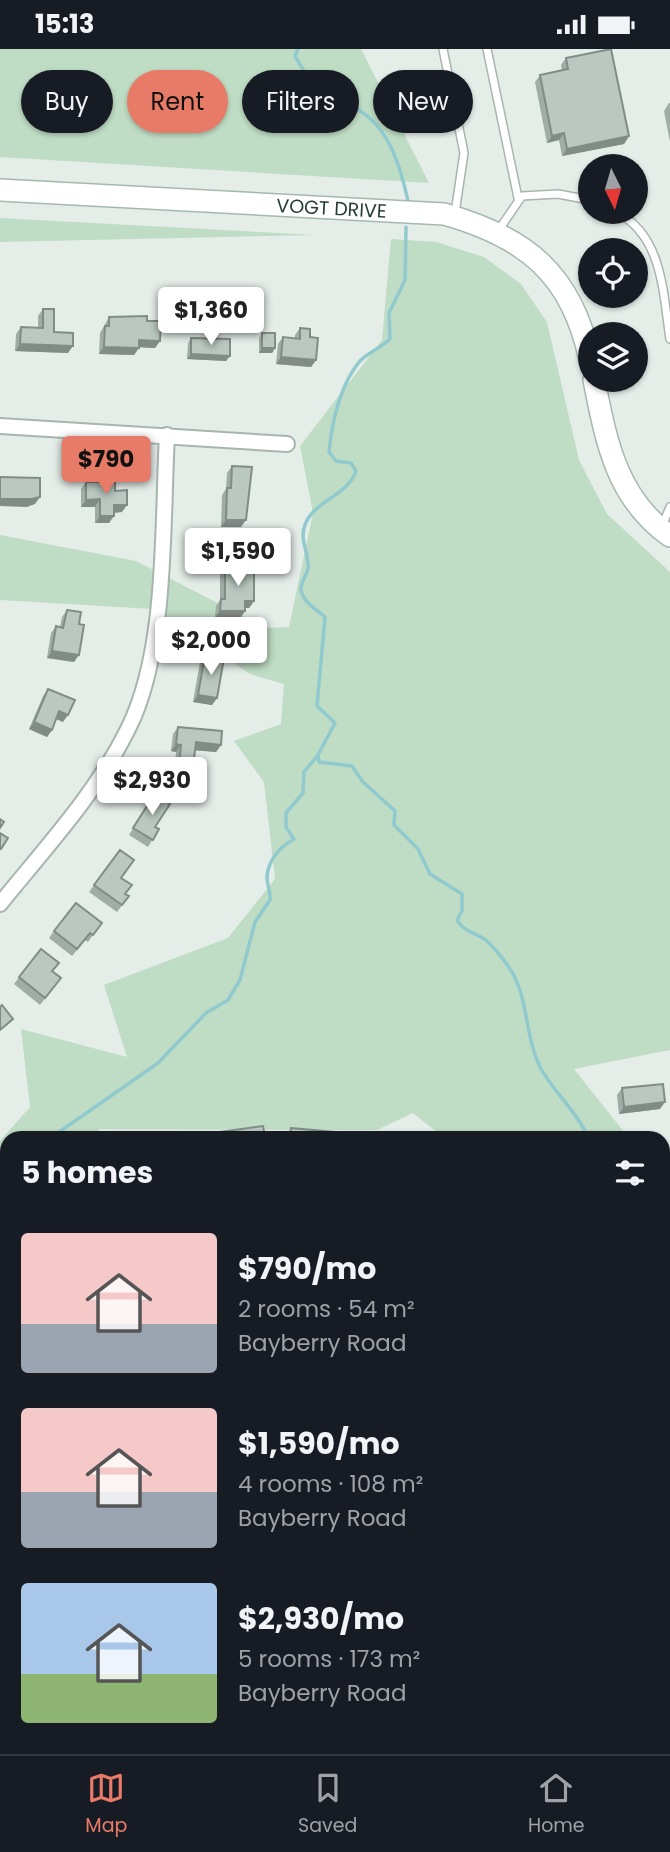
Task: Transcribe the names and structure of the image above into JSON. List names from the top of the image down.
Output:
{
  "streets": {
    "street": ["VOGT DRIVE"]
  },
  "north": "bottom",
  "page": {
    "status": "15:13",
    "chip": [
      "Buy",
      "Rent",
      "Filters",
      "New"
    ],
    "price": [
      "$1,360",
      "$790",
      "$1,590",
      "$2,000",
      "$2,930"
    ],
    "heading": "5 homes",
    "list": [
      {
        "name": "$790/mo",
        "note": "2 rooms · 54 m² · Bayberry Road"
      },
      {
        "name": "$1,590/mo",
        "note": "4 rooms · 108 m² · Bayberry Road"
      },
      {
        "name": "$2,930/mo",
        "note": "5 rooms · 173 m² · Bayberry Road"
      }
    ],
    "tabs": ["Map", "Saved", "Home"]
  }
}
